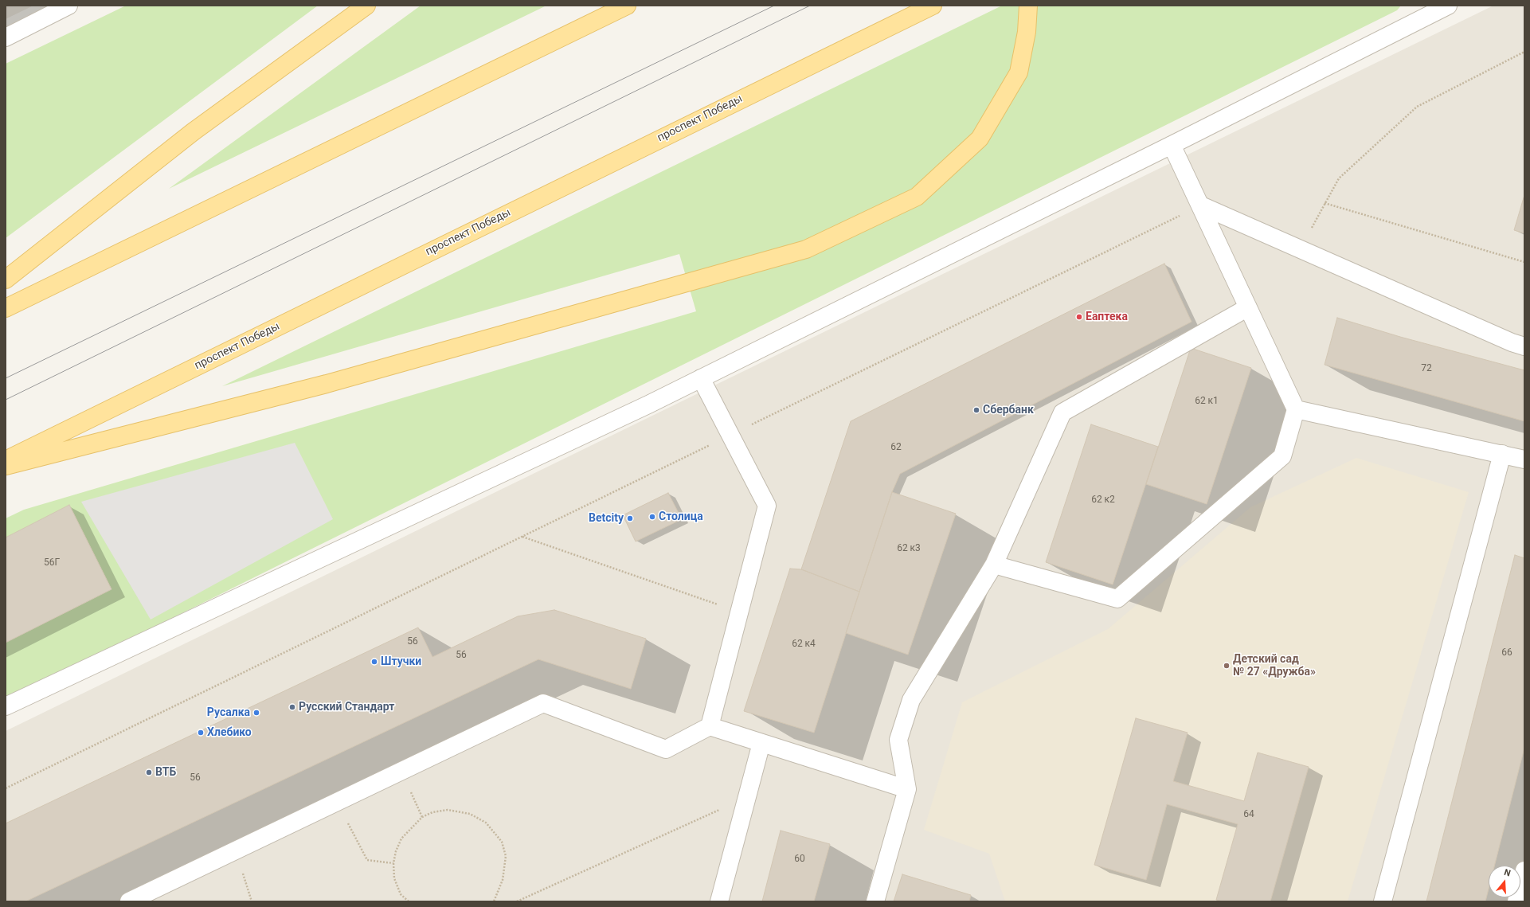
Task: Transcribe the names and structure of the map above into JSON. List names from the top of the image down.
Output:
{
  "streets": {
    "main road": ["проспект Победы"]
  },
  "places": [
    "Еаптека",
    "Сбербанк",
    "Столица",
    "Betcity",
    "Штучки",
    "Детский сад № 27 «Дружба»",
    "Русский Стандарт",
    "Русалка",
    "Хлебико",
    "ВТБ"
  ],
  "house_numbers": [
    "72",
    "62 к1",
    "62",
    "62 к2",
    "62 к3",
    "56Г",
    "56",
    "62 к4",
    "66",
    "56",
    "56",
    "64",
    "60"
  ],
  "north": "top"
}
